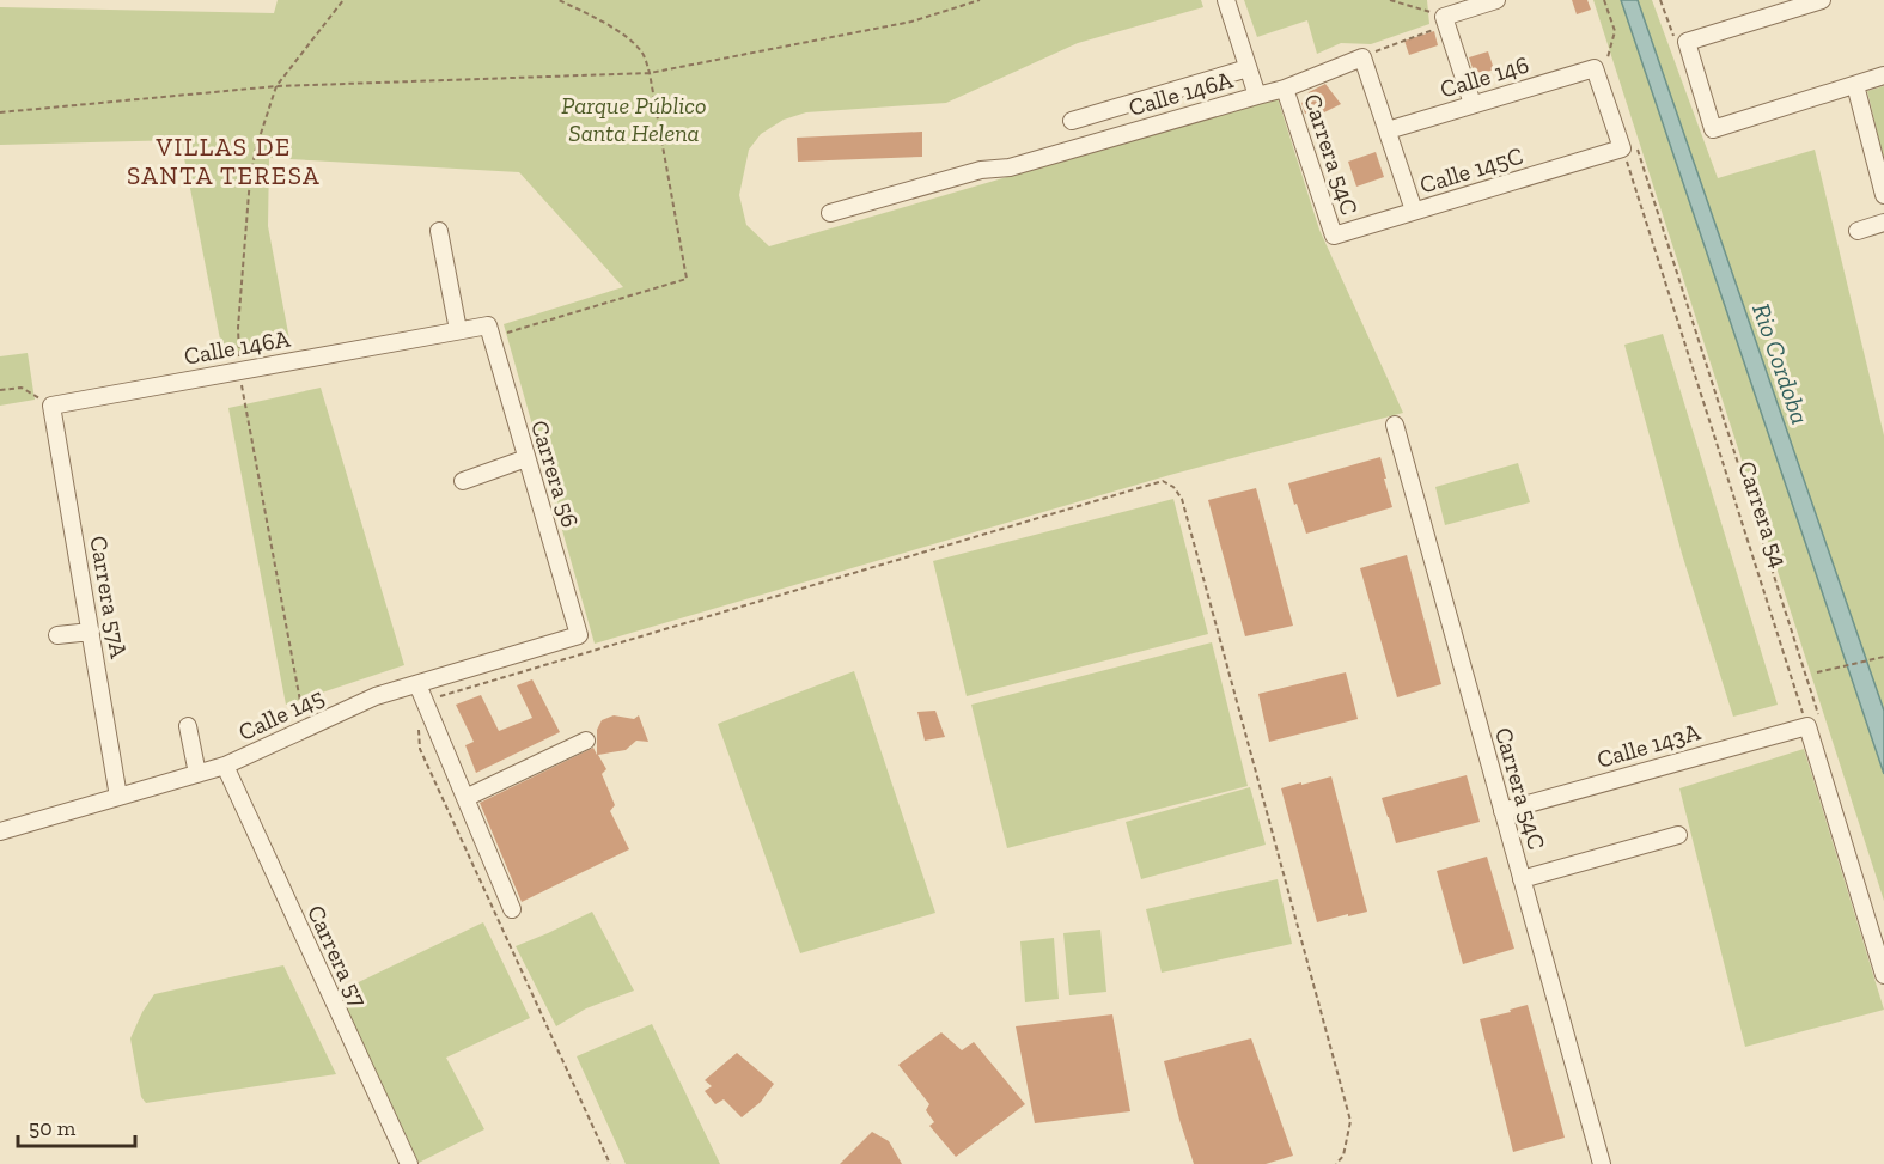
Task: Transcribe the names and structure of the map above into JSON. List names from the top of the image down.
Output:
{
  "streets": {
    "street": [
      "Calle 146",
      "Calle 146A",
      "Carrera 54C",
      "Calle 145C",
      "Carrera 56",
      "Carrera 57A",
      "Calle 145",
      "Calle 143A",
      "Carrera 57"
    ],
    "path": ["Carrera 54"]
  },
  "crossings": [
    ["Calle 146", "Calle 145C"],
    ["Calle 146", "Carrera 54"],
    ["Calle 146A", "Carrera 54C"],
    ["Calle 146A", "Carrera 56"],
    ["Calle 146A", "Carrera 57A"],
    ["Carrera 54C", "Calle 145C"],
    ["Carrera 54C", "Calle 143A"],
    ["Calle 145C", "Carrera 54"],
    ["Carrera 56", "Calle 145"],
    ["Carrera 54", "Calle 143A"],
    ["Carrera 57A", "Calle 145"],
    ["Calle 145", "Carrera 57"]
  ],
  "districts": ["VILLAS DE SANTA TERESA"],
  "water": ["Rio Cordoba"],
  "parks": ["Parque Público Santa Helena"],
  "scale_bar": "50 m"
}
